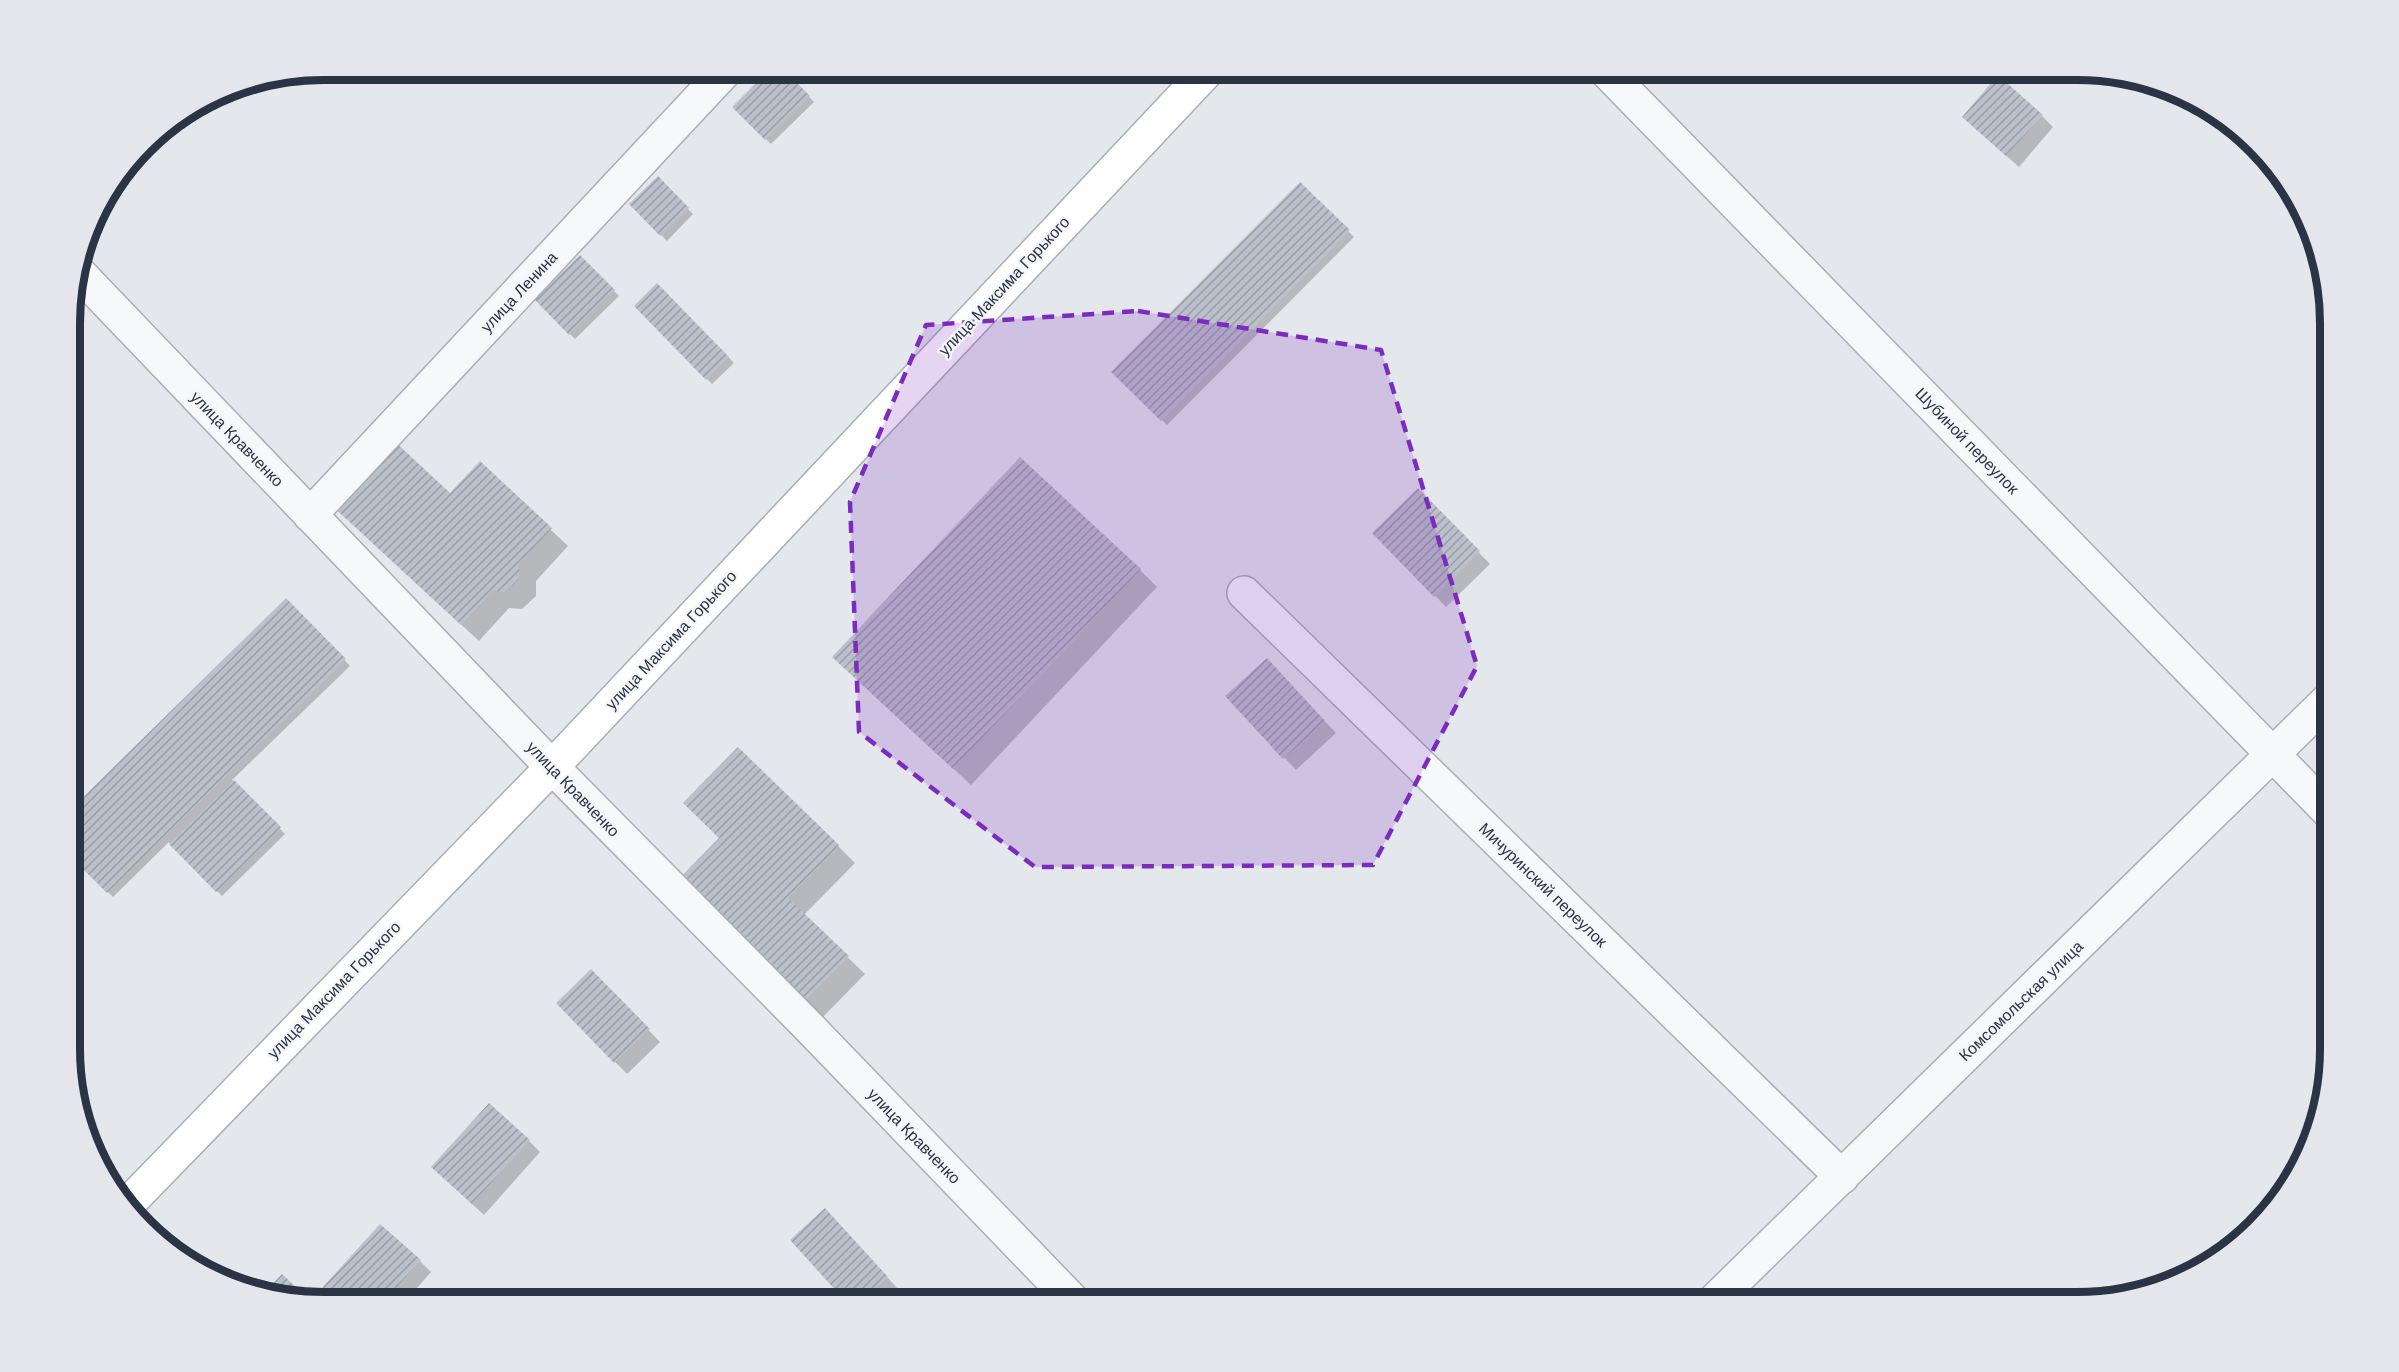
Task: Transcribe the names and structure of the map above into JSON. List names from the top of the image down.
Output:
{
  "streets": {
    "main road": ["улица Максима Горького"],
    "street": [
      "улица Ленина",
      "улица Кравченко",
      "Шубиной переулок",
      "Мичуринский переулок",
      "Комсомольская улица"
    ]
  },
  "crossings": [
    ["улица Максима Горького", "улица Кравченко"],
    ["улица Ленина", "улица Кравченко"],
    ["Шубиной переулок", "Комсомольская улица"],
    ["Мичуринский переулок", "Комсомольская улица"]
  ]
}
